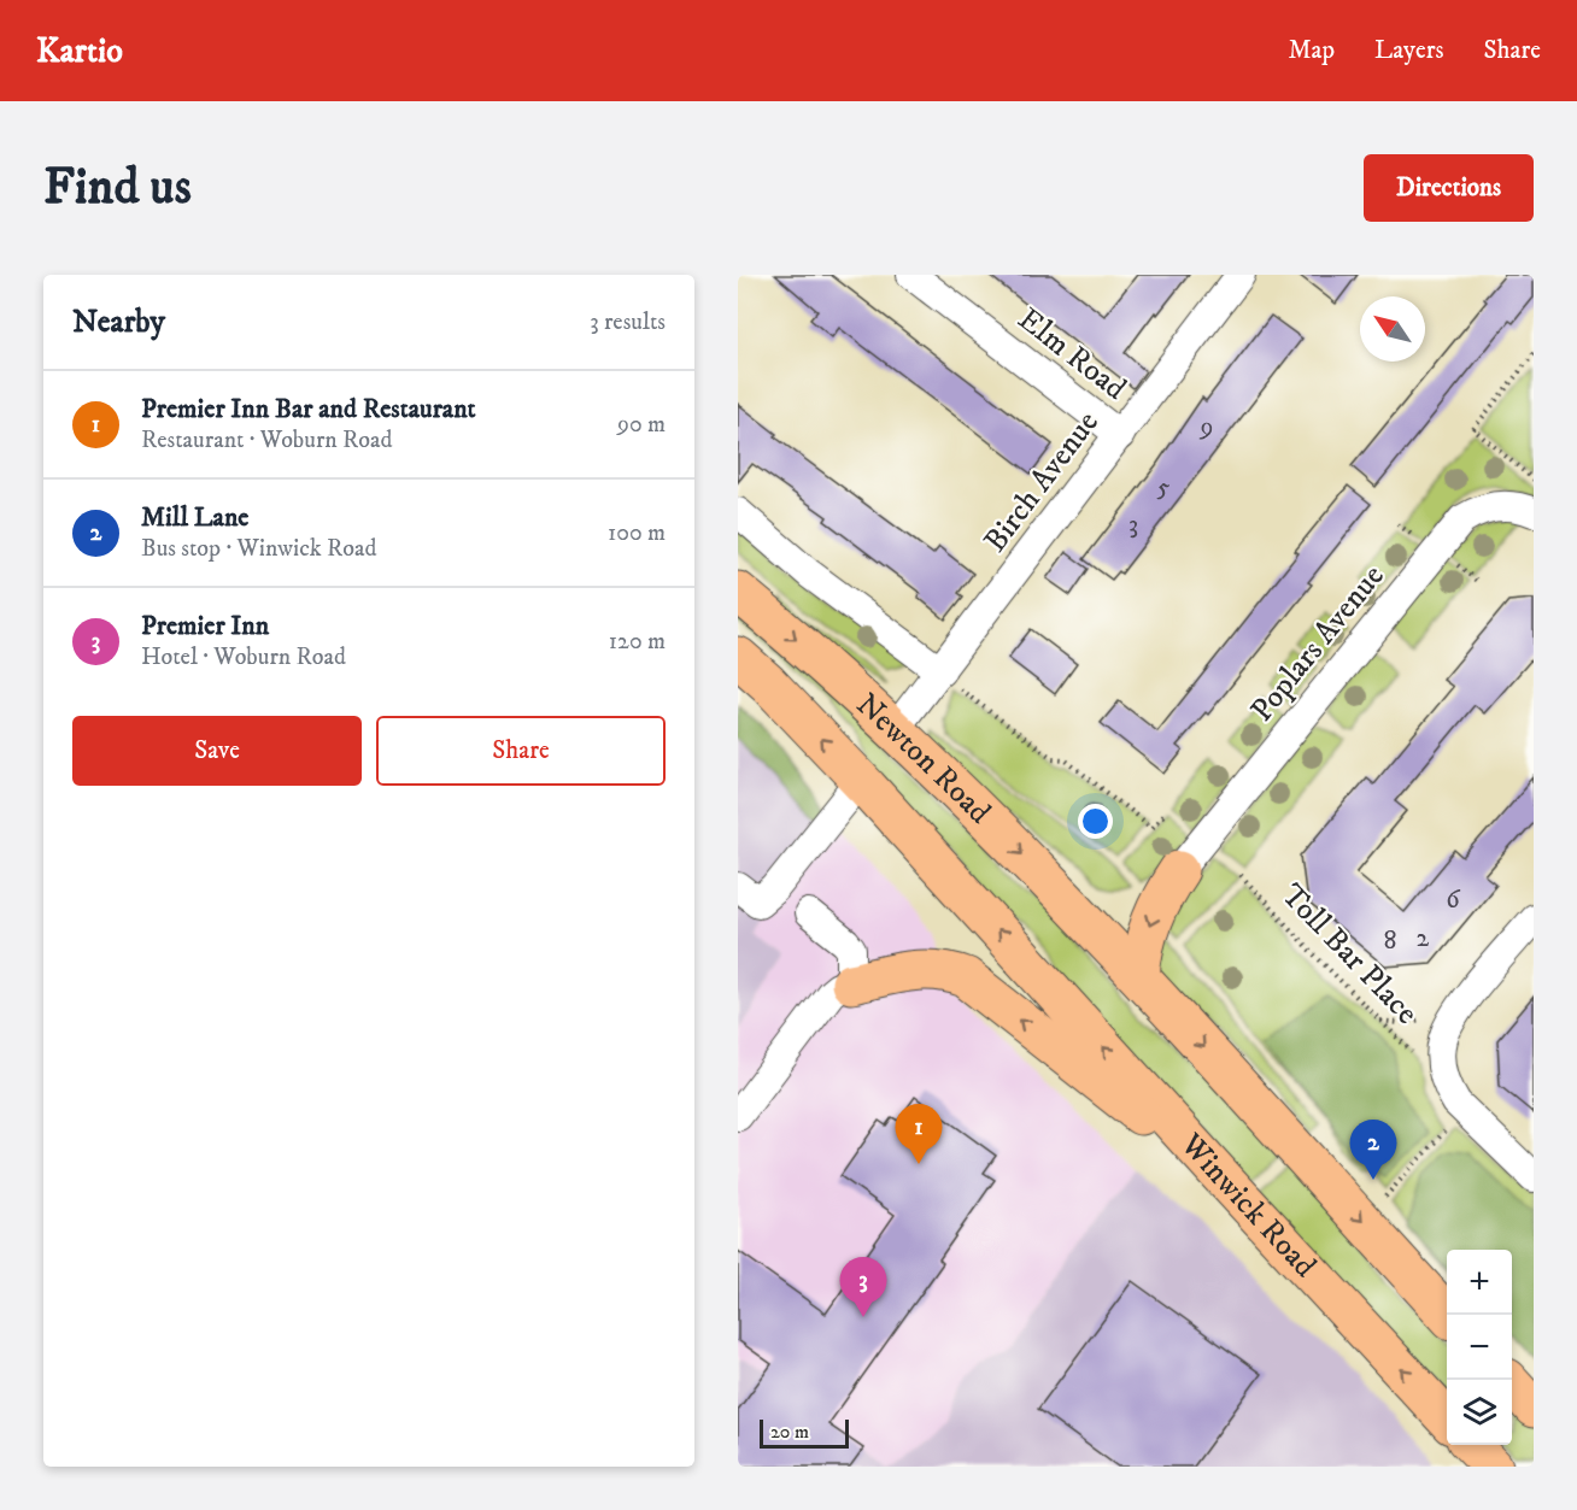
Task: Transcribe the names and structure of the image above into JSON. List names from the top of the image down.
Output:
{
  "streets": {
    "highway": ["Newton Road", "Winwick Road"],
    "street": ["Elm Road", "Birch Avenue", "Poplars Avenue"],
    "path": ["Toll Bar Place"]
  },
  "crossings": [
    ["Elm Road", "Birch Avenue"],
    ["Birch Avenue", "Newton Road"],
    ["Newton Road", "Winwick Road"]
  ],
  "house_numbers": [
    "9",
    "5",
    "3",
    "6",
    "2",
    "8"
  ],
  "scale_bar": "20 m",
  "north": "top left",
  "page": {
    "header": "Kartio",
    "nav": ["Map", "Layers", "Share"],
    "buttons": [
      "Directions",
      ["Save", "Share"]
    ],
    "title": "Find us",
    "heading": ["Nearby", "3 results"],
    "list": [
      {
        "mark": "1",
        "name": "Premier Inn Bar and Restaurant",
        "note": "Restaurant · Woburn Road",
        "value": "90 m"
      },
      {
        "mark": "2",
        "name": "Mill Lane",
        "note": "Bus stop · Winwick Road",
        "value": "100 m"
      },
      {
        "mark": "3",
        "name": "Premier Inn",
        "note": "Hotel · Woburn Road",
        "value": "120 m"
      }
    ],
    "pins": ["1", "2", "3"],
    "map_buttons": ["+", "−"],
    "scale": "20 m"
  }
}
